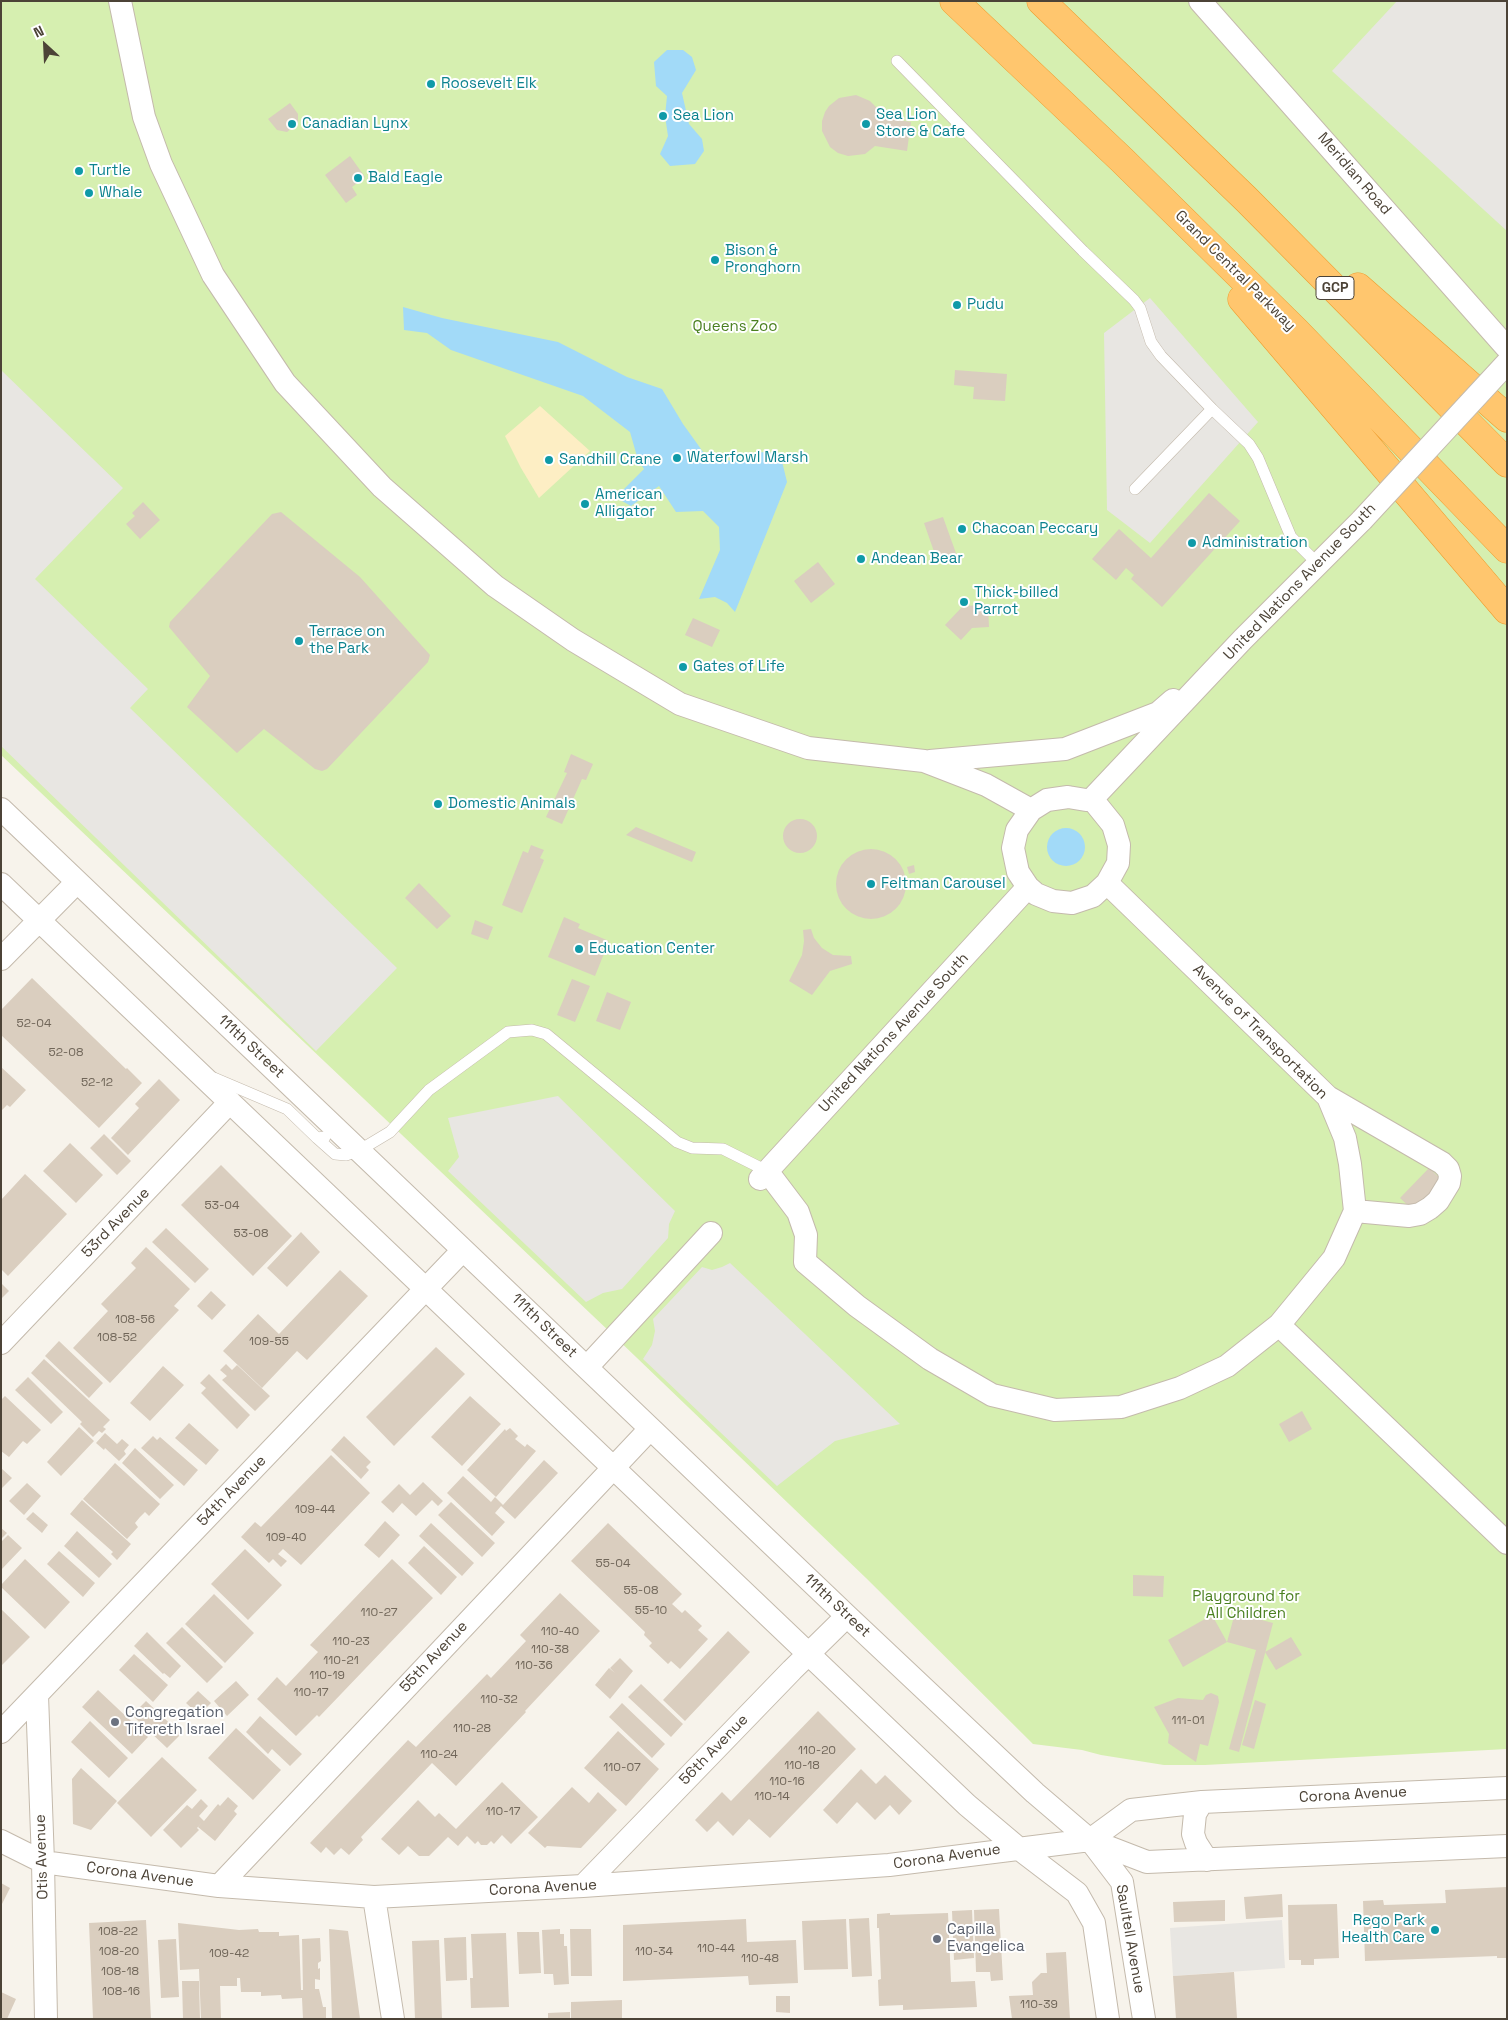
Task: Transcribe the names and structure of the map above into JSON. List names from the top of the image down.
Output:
{
  "streets": {
    "highway": ["Grand Central Parkway", "GCP"],
    "street": [
      "Meridian Road",
      "United Nations Avenue South",
      "Avenue of Transportation",
      "111th Street",
      "53rd Avenue",
      "54th Avenue",
      "55th Avenue",
      "56th Avenue",
      "Corona Avenue",
      "Otis Avenue",
      "Saultell Avenue"
    ]
  },
  "crossings": [
    ["United Nations Avenue South", "Avenue of Transportation"],
    ["111th Street", "54th Avenue"],
    ["111th Street", "55th Avenue"],
    ["111th Street", "56th Avenue"],
    ["111th Street", "Corona Avenue"],
    ["111th Street", "Saultell Avenue"],
    ["54th Avenue", "Otis Avenue"],
    ["55th Avenue", "Corona Avenue"],
    ["56th Avenue", "Corona Avenue"],
    ["Corona Avenue", "Otis Avenue"],
    ["Corona Avenue", "Saultell Avenue"]
  ],
  "parks": ["Queens Zoo", "Playground for All Children"],
  "places": [
    "Roosevelt Elk",
    "Sea Lion",
    "Canadian Lynx",
    "Sea Lion Store & Cafe",
    "Turtle",
    "Bald Eagle",
    "Whale",
    "Bison & Pronghorn",
    "Pudu",
    "Waterfowl Marsh",
    "Sandhill Crane",
    "American Alligator",
    "Chacoan Peccary",
    "Administration",
    "Andean Bear",
    "Thick-billed Parrot",
    "Terrace on the Park",
    "Gates of Life",
    "Domestic Animals",
    "Feltman Carousel",
    "Education Center",
    "Congregation Tifereth Israel",
    "Rego Park Health Care",
    "Capilla Evangelica"
  ],
  "house_numbers": [
    "52-04",
    "52-08",
    "52-12",
    "53-04",
    "53-08",
    "108-56",
    "108-52",
    "109-55",
    "109-44",
    "109-40",
    "55-04",
    "55-08",
    "55-10",
    "110-27",
    "110-40",
    "110-23",
    "110-38",
    "110-21",
    "110-36",
    "110-19",
    "110-17",
    "110-32",
    "111-01",
    "110-28",
    "110-20",
    "110-24",
    "110-18",
    "110-07",
    "110-16",
    "110-14",
    "110-17",
    "108-22",
    "110-44",
    "108-20",
    "110-34",
    "109-42",
    "110-48",
    "108-18",
    "108-16",
    "110-39"
  ],
  "north": "top left"
}
